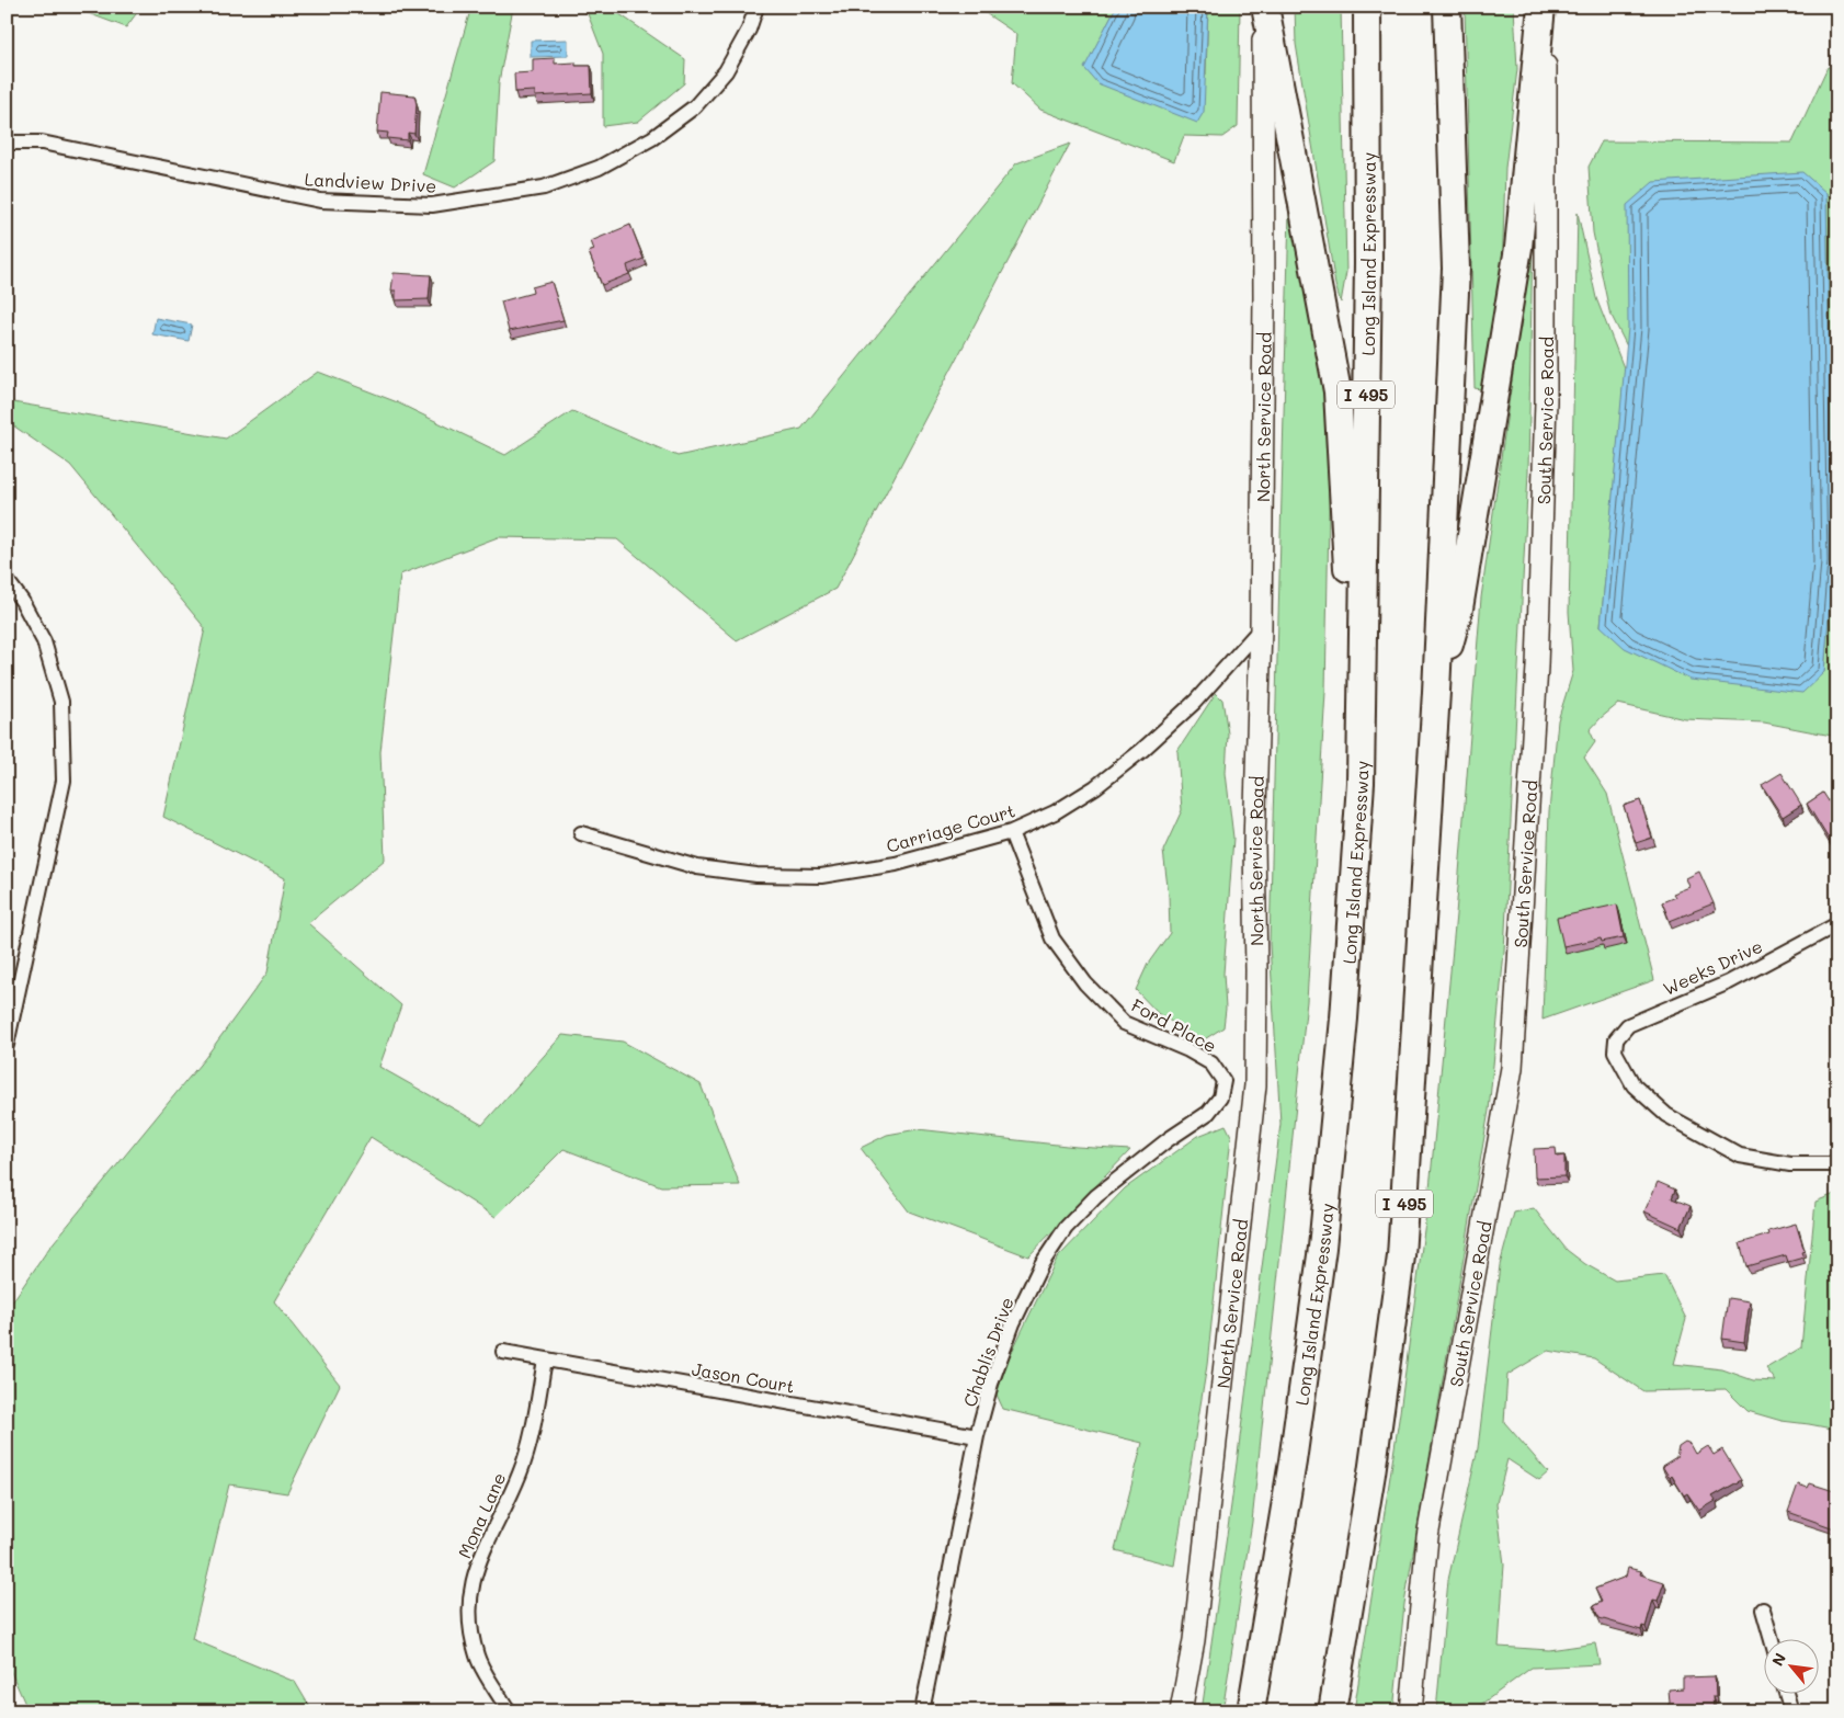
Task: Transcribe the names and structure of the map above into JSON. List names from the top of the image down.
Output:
{
  "streets": {
    "highway": ["Long Island Expressway", "I 495"],
    "main road": ["North Service Road", "South Service Road"],
    "street": [
      "Landview Drive",
      "Carriage Court",
      "Weeks Drive",
      "Ford Place",
      "Chablis Drive",
      "Jason Court",
      "Mona Lane"
    ]
  },
  "crossings": [
    ["North Service Road", "Carriage Court"],
    ["Carriage Court", "Ford Place"],
    ["Ford Place", "Chablis Drive"],
    ["Chablis Drive", "Jason Court"],
    ["Jason Court", "Mona Lane"]
  ],
  "north": "top left"
}
